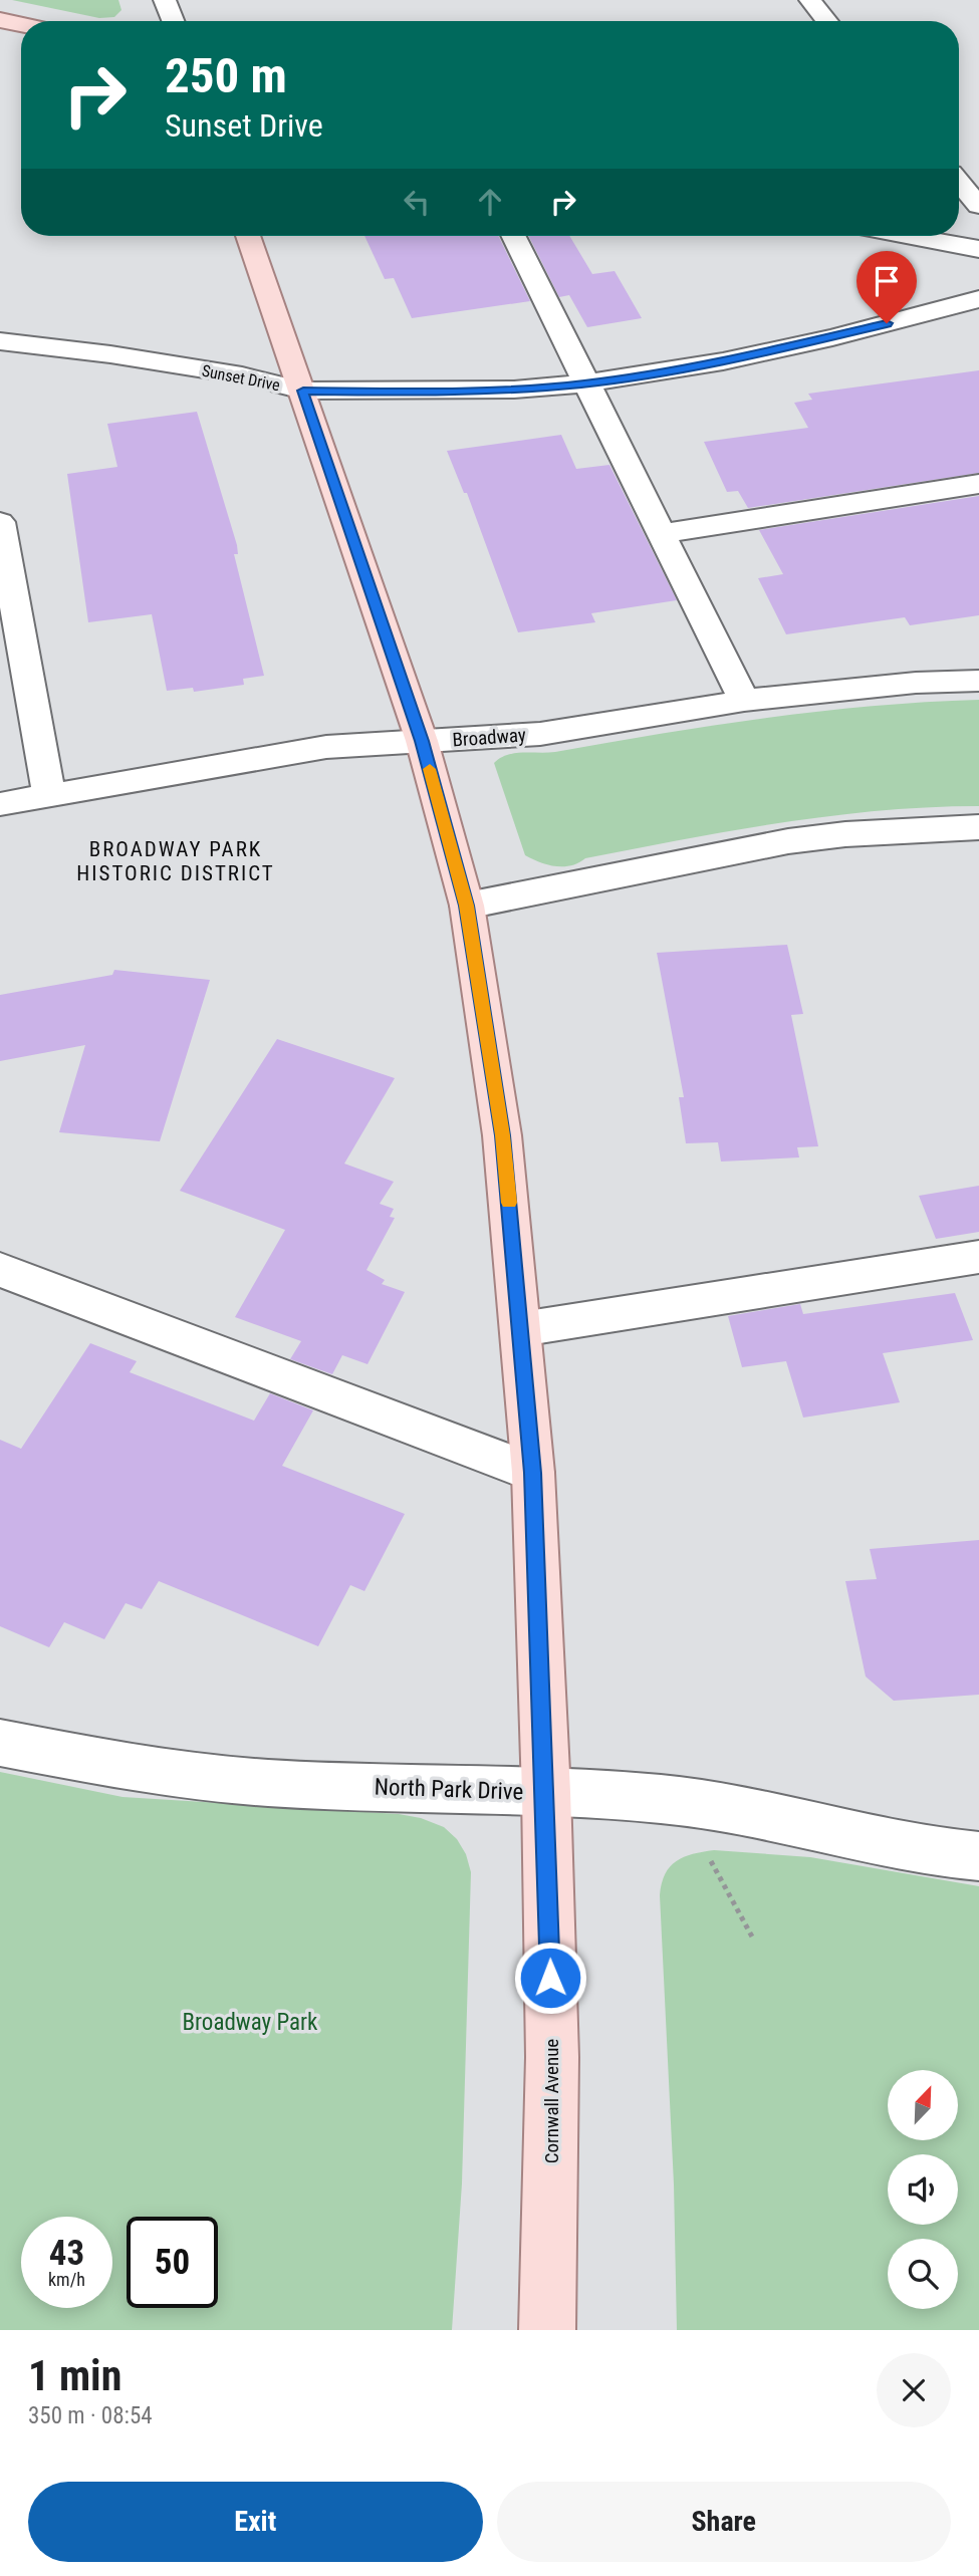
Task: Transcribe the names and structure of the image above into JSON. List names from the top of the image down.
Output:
{
  "streets": {
    "main road": ["Cornwall Avenue"],
    "street": ["Sunset Drive", "Broadway", "North Park Drive"]
  },
  "crossings": [
    ["Sunset Drive", "Cornwall Avenue"],
    ["Broadway", "Cornwall Avenue"],
    ["North Park Drive", "Cornwall Avenue"]
  ],
  "districts": ["BROADWAY PARK HISTORIC DISTRICT"],
  "parks": ["Broadway Park"],
  "north": "top right",
  "page": {
    "turn": ["250 m", "Sunset Drive"],
    "speed": "43 km/h",
    "limit": "50",
    "heading": ["1 min", "350 m · 08:54"],
    "buttons": ["Exit", "Share"]
  }
}
